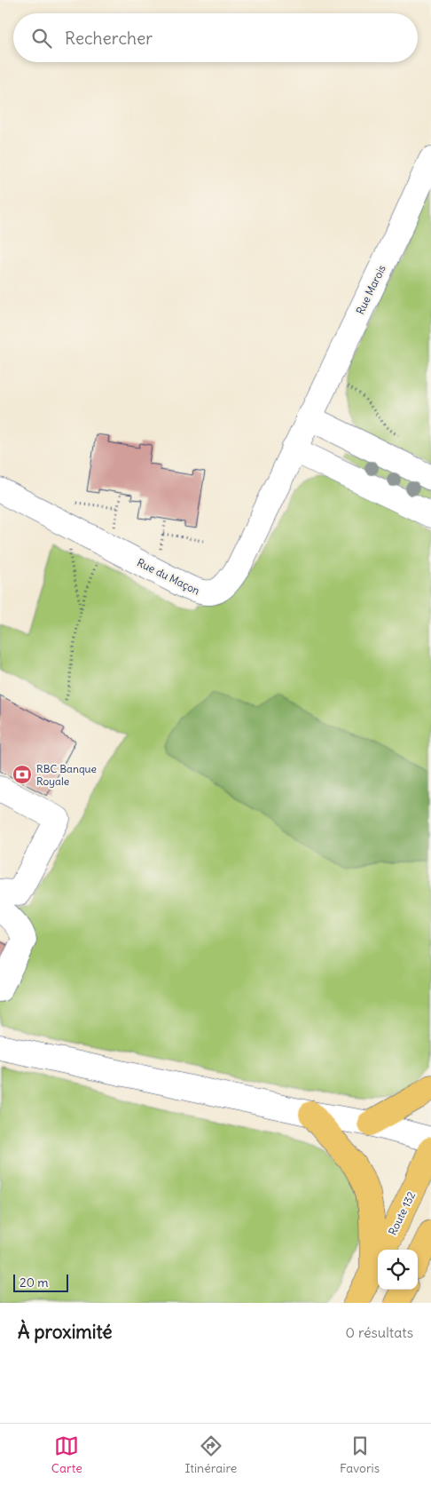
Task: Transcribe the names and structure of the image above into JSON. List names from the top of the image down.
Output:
{
  "streets": {
    "highway": ["Route 132"],
    "street": ["Rue Marois", "Rue du Maçon"]
  },
  "crossings": [
    ["Rue Marois", "Rue du Maçon"]
  ],
  "places": {
    "bank": ["RBC Banque Royale"]
  },
  "scale_bar": "20 m",
  "page": {
    "search": "Rechercher",
    "scale": "20 m",
    "heading": ["À proximité", "0 résultats"],
    "nav": ["Carte", "Itinéraire", "Favoris"]
  }
}
